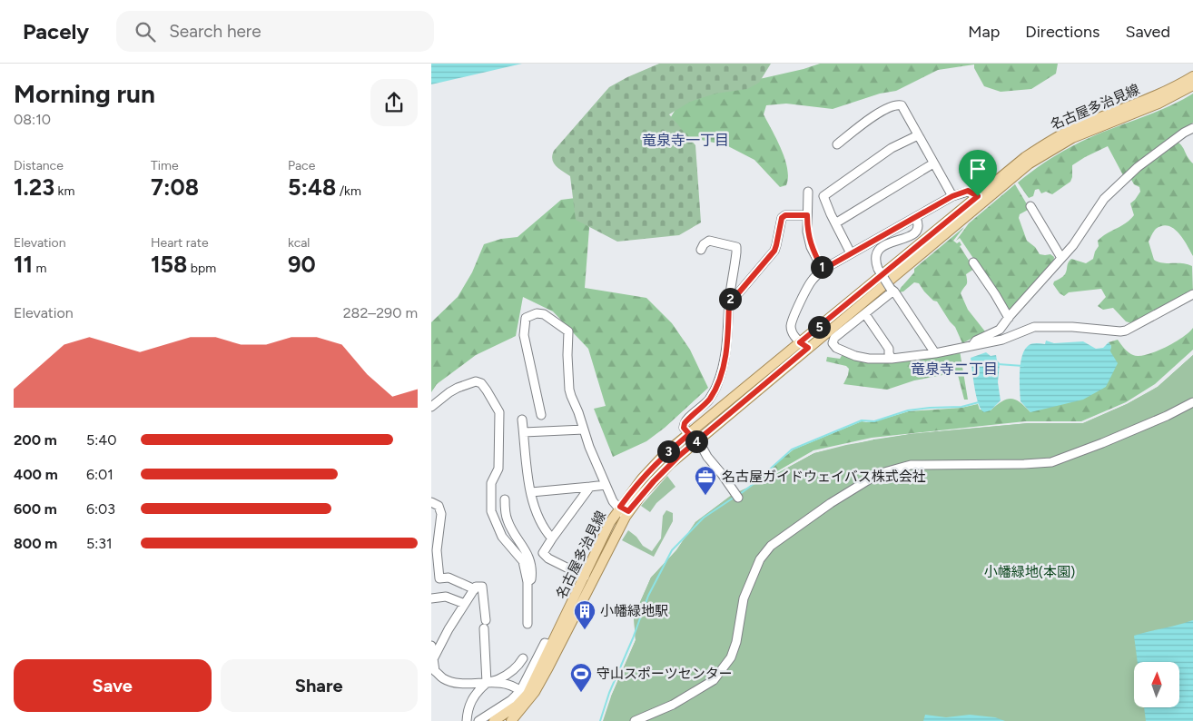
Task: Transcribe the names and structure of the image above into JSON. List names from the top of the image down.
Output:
{
  "streets": {
    "main road": ["名古屋多治見線"]
  },
  "districts": ["竜泉寺一丁目", "竜泉寺二丁目"],
  "parks": ["小幡緑地(本園)"],
  "places": {
    "office": ["名古屋ガイドウェイバス株式会社"],
    "building": ["小幡緑地駅"],
    "sports": ["守山スポーツセンター"]
  },
  "north": "top",
  "page": {
    "header": "Pacely",
    "search": "Search here",
    "nav": ["Map", "Directions", "Saved"],
    "heading": ["Morning run", "08:10"],
    "stats": [
      ["Distance", "1.23 km"],
      ["Time", "7:08"],
      ["Pace", "5:48 /km"],
      ["Elevation", "11 m"],
      ["Heart rate", "158 bpm"],
      ["kcal", "90"]
    ],
    "pins": [
      "1",
      "2",
      "5",
      "4",
      "3"
    ],
    "chart": ["Elevation", "282–290 m"],
    "list": [
      {
        "name": "200 m",
        "note": "5:40"
      },
      {
        "name": "400 m",
        "note": "6:01"
      },
      {
        "name": "600 m",
        "note": "6:03"
      },
      {
        "name": "800 m",
        "note": "5:31"
      }
    ],
    "buttons": ["Save", "Share"]
  }
}
